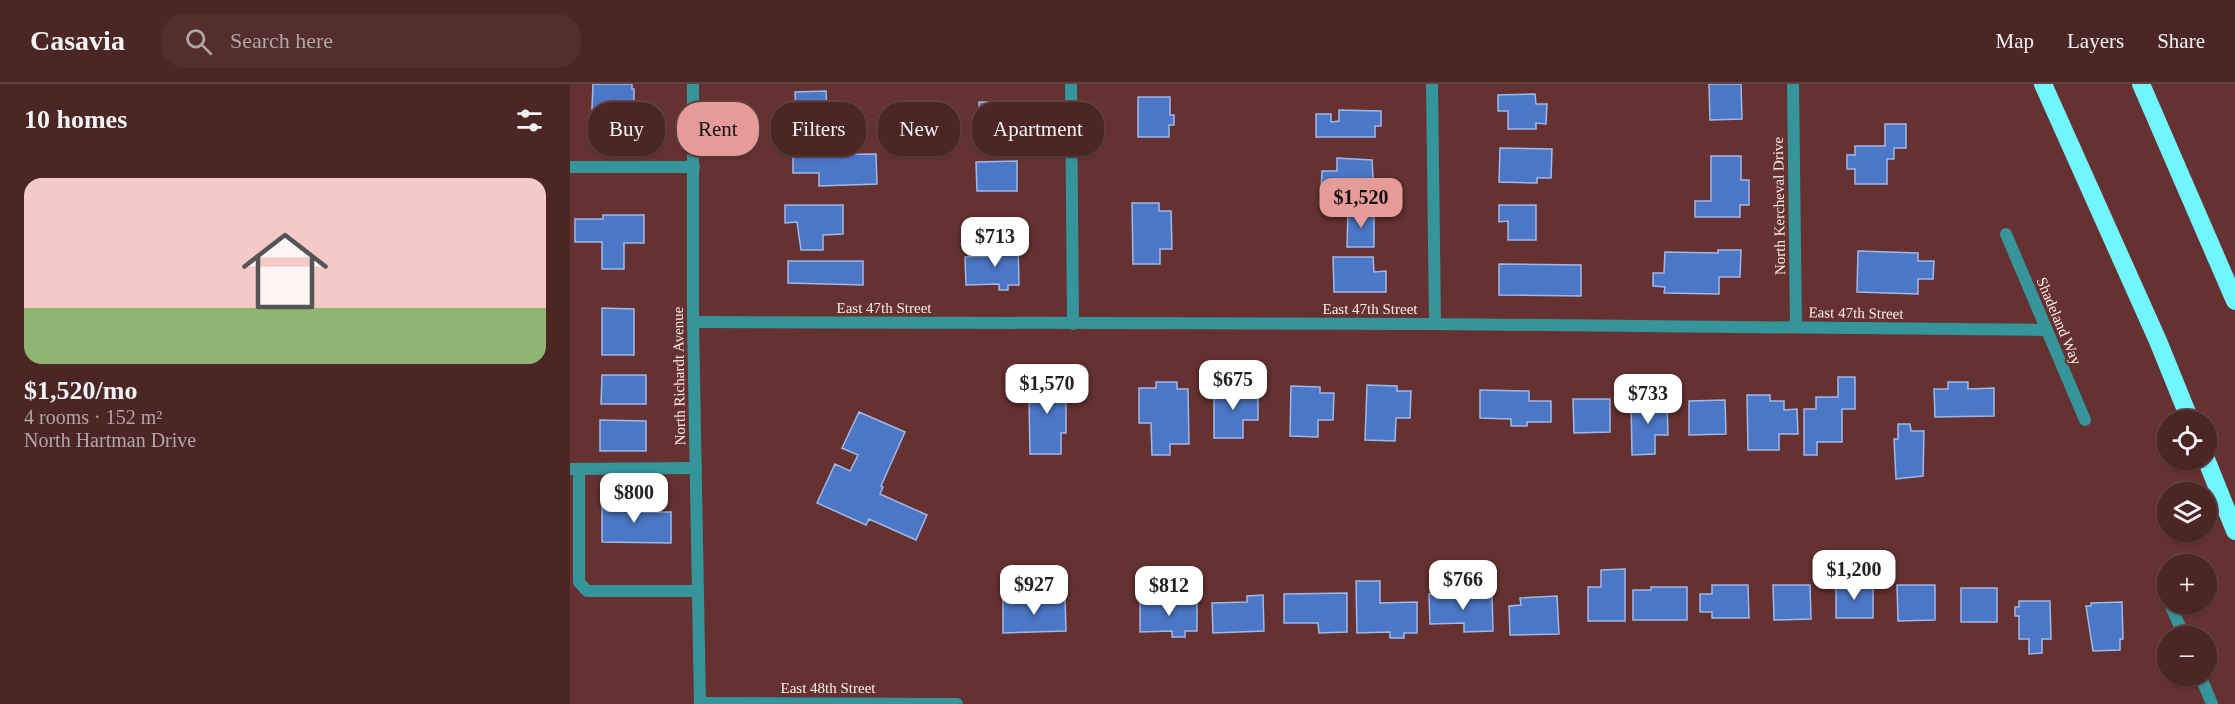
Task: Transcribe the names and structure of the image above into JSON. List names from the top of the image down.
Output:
{
  "streets": {
    "street": [
      "North Kercheval Drive",
      "East 47th Street",
      "Shadeland Way",
      "North Richardt Avenue",
      "East 48th Street"
    ]
  },
  "crossings": [
    ["North Kercheval Drive", "East 47th Street"],
    ["East 47th Street", "Shadeland Way"],
    ["East 47th Street", "North Richardt Avenue"],
    ["North Richardt Avenue", "East 48th Street"]
  ],
  "page": {
    "header": "Casavia",
    "search": "Search here",
    "nav": ["Map", "Layers", "Share"],
    "heading": "10 homes",
    "chip": [
      "Buy",
      "Rent",
      "Filters",
      "New",
      "Apartment"
    ],
    "list": [
      {
        "name": "$1,520/mo",
        "note": "4 rooms · 152 m² · North Hartman Drive"
      }
    ],
    "price": [
      "$1,520",
      "$713",
      "$675",
      "$1,570",
      "$733",
      "$800",
      "$1,200",
      "$766",
      "$927",
      "$812"
    ],
    "map_buttons": ["+", "−"]
  }
}
